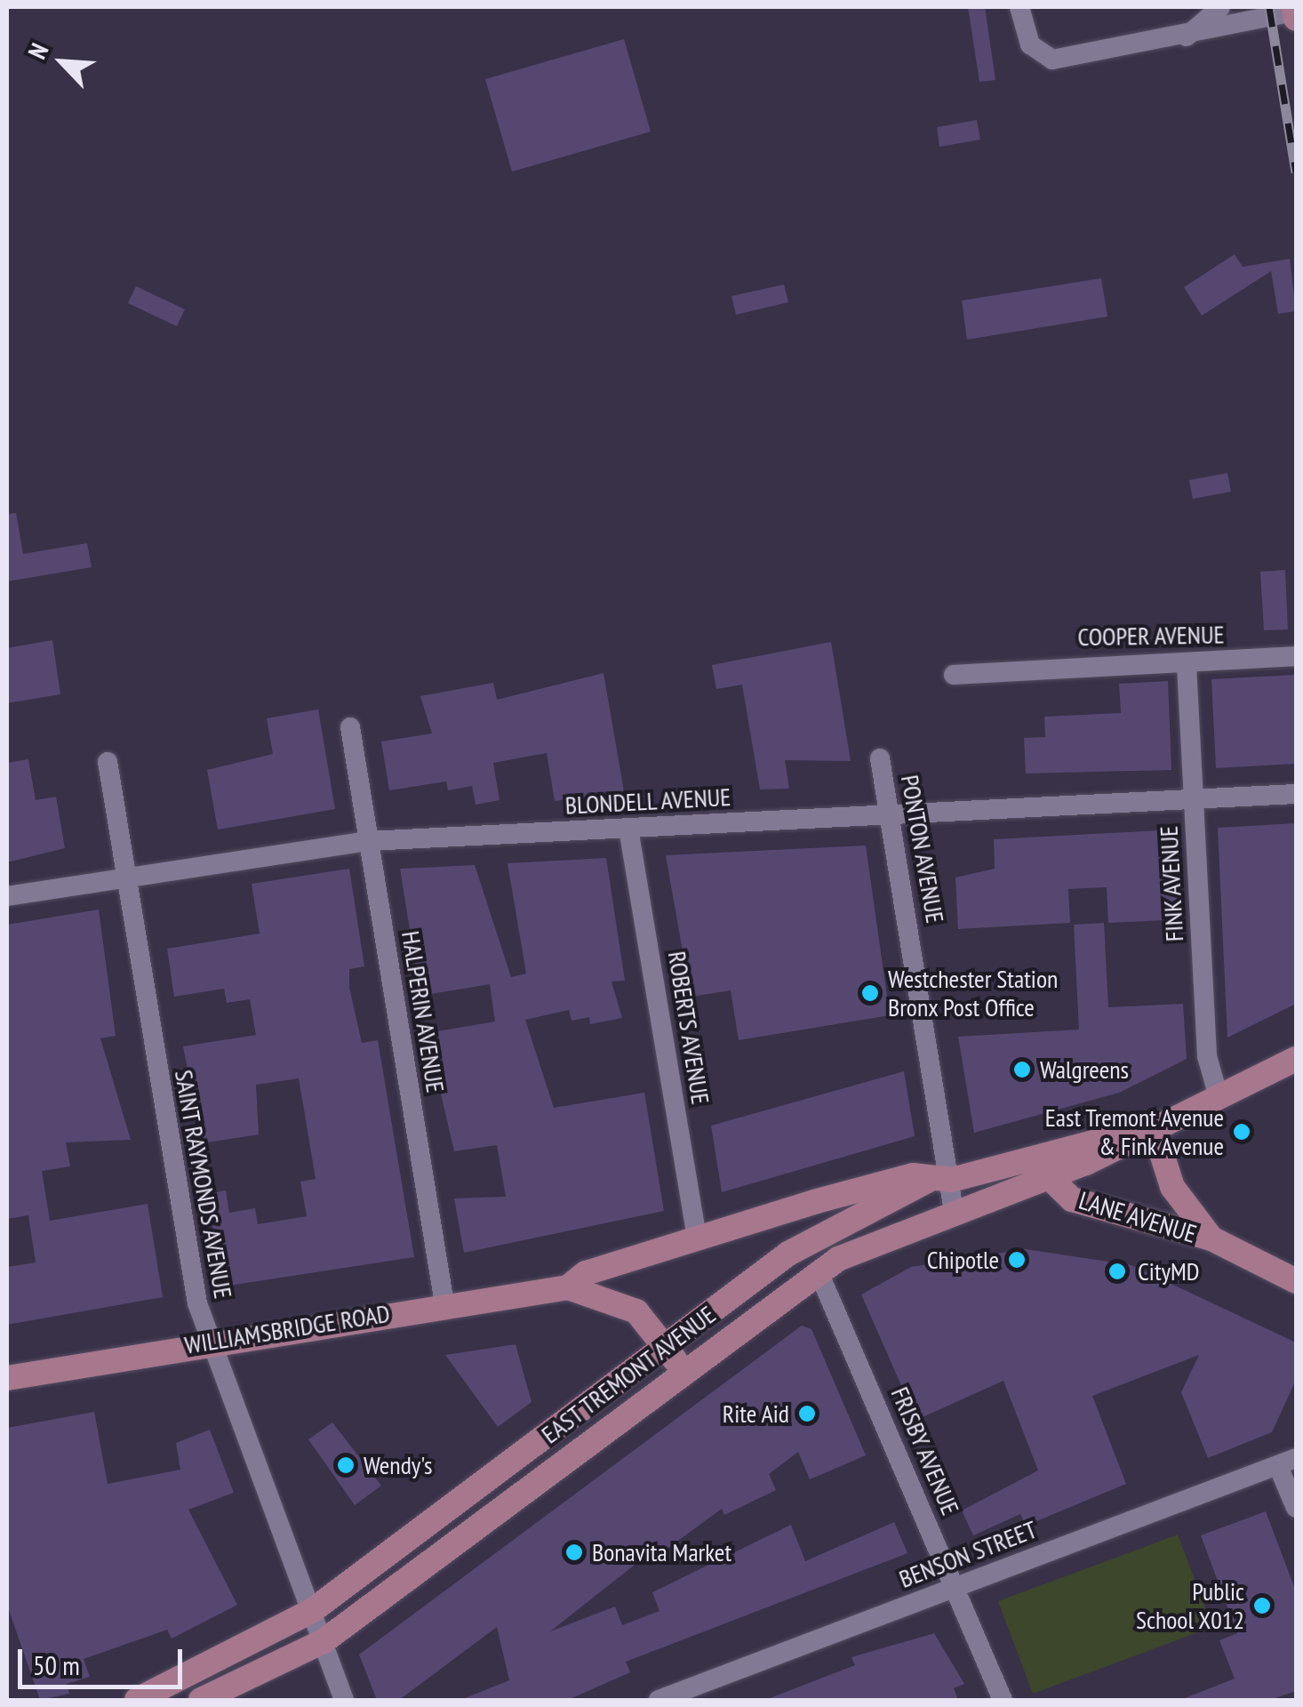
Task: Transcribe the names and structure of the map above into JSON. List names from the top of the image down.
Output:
{
  "streets": {
    "main road": ["LANE AVENUE", "WILLIAMSBRIDGE ROAD", "EAST TREMONT AVENUE"],
    "street": [
      "COOPER AVENUE",
      "BLONDELL AVENUE",
      "PONTON AVENUE",
      "FINK AVENUE",
      "HALPERIN AVENUE",
      "ROBERTS AVENUE",
      "SAINT RAYMONDS AVENUE",
      "FRISBY AVENUE",
      "BENSON STREET"
    ]
  },
  "crossings": [
    ["COOPER AVENUE", "FINK AVENUE"],
    ["BLONDELL AVENUE", "PONTON AVENUE"],
    ["BLONDELL AVENUE", "FINK AVENUE"],
    ["BLONDELL AVENUE", "HALPERIN AVENUE"],
    ["BLONDELL AVENUE", "ROBERTS AVENUE"],
    ["BLONDELL AVENUE", "SAINT RAYMONDS AVENUE"],
    ["PONTON AVENUE", "WILLIAMSBRIDGE ROAD"],
    ["PONTON AVENUE", "EAST TREMONT AVENUE"],
    ["HALPERIN AVENUE", "WILLIAMSBRIDGE ROAD"],
    ["ROBERTS AVENUE", "WILLIAMSBRIDGE ROAD"],
    ["SAINT RAYMONDS AVENUE", "WILLIAMSBRIDGE ROAD"],
    ["SAINT RAYMONDS AVENUE", "EAST TREMONT AVENUE"],
    ["LANE AVENUE", "EAST TREMONT AVENUE"],
    ["WILLIAMSBRIDGE ROAD", "EAST TREMONT AVENUE"],
    ["EAST TREMONT AVENUE", "FRISBY AVENUE"],
    ["FRISBY AVENUE", "BENSON STREET"]
  ],
  "places": [
    "Westchester Station Bronx Post Office",
    "Walgreens",
    "East Tremont Avenue & Fink Avenue",
    "Chipotle",
    "CityMD",
    "Rite Aid",
    "Wendy's",
    "Bonavita Market",
    "Public School X012"
  ],
  "scale_bar": "50 m",
  "north": "top left"
}
